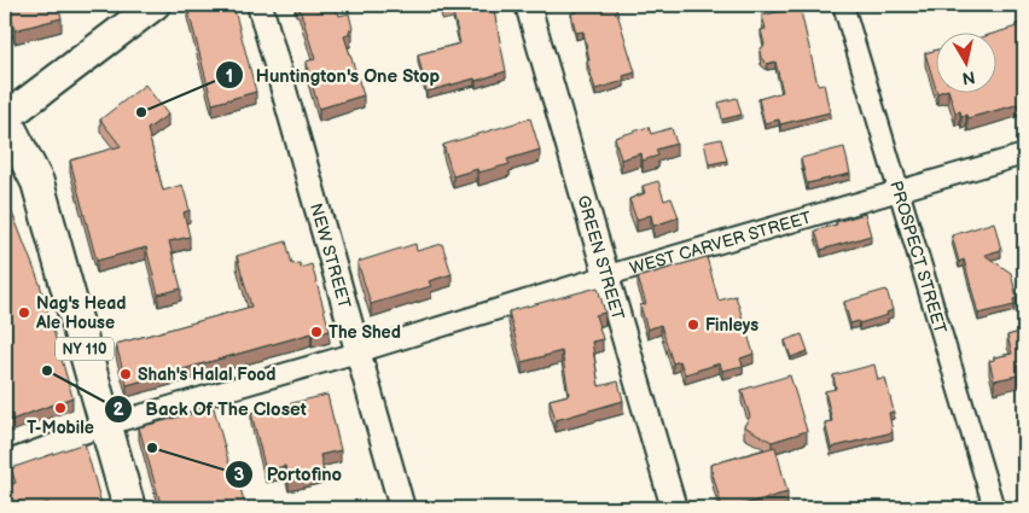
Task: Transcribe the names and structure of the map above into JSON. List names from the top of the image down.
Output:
{
  "streets": {
    "main road": ["NY 110"],
    "street": [
      "WEST CARVER STREET",
      "GREEN STREET",
      "NEW STREET",
      "PROSPECT STREET"
    ]
  },
  "crossings": [
    ["WEST CARVER STREET", "GREEN STREET"],
    ["WEST CARVER STREET", "NEW STREET"],
    ["WEST CARVER STREET", "PROSPECT STREET"],
    ["WEST CARVER STREET", "NY 110"]
  ],
  "places": [
    "Huntington's One Stop",
    "Nag's Head Ale House",
    "Finleys",
    "The Shed",
    "Back Of The Closet",
    "Shah's Halal Food",
    "T-Mobile",
    "Portofino"
  ],
  "north": "bottom"
}
